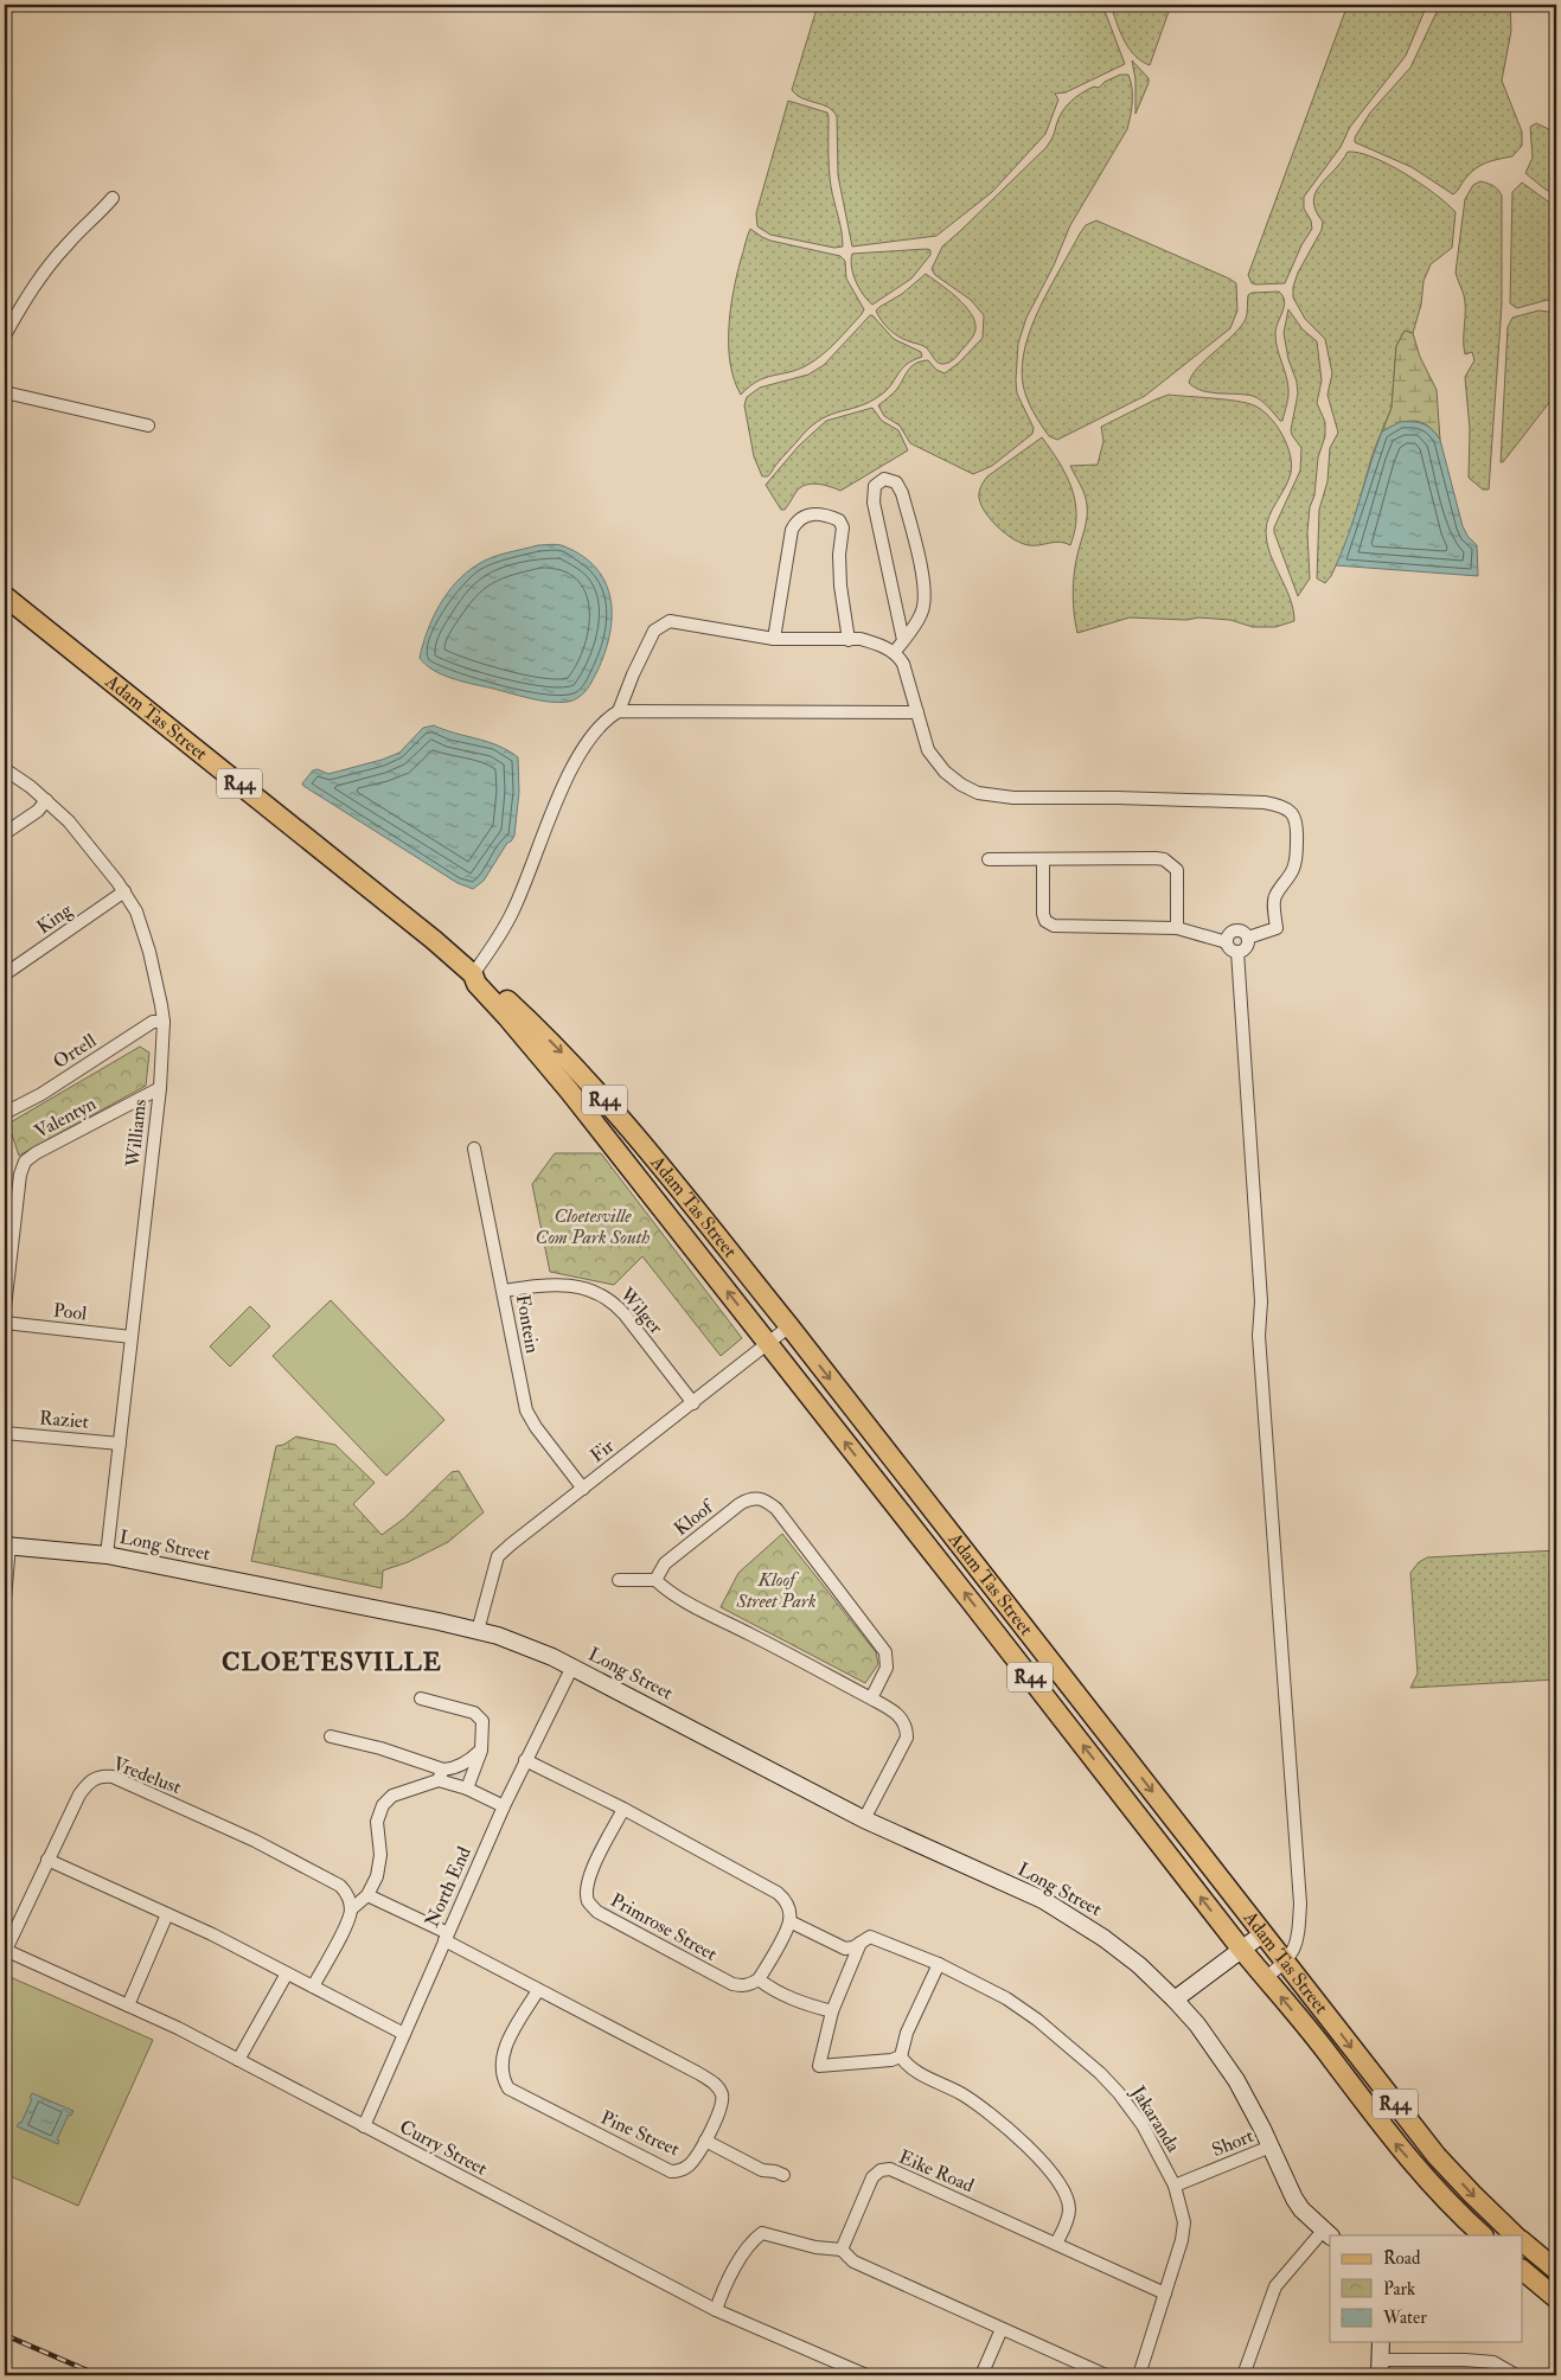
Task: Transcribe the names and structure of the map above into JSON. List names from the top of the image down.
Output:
{
  "streets": {
    "main road": ["Adam Tas Street", "R44"],
    "street": [
      "King",
      "Ortell",
      "Valentyn",
      "Williams",
      "Wilger",
      "Pool",
      "Fontein",
      "Raziet",
      "Fir",
      "Kloof",
      "Long Street",
      "Vredelust",
      "North End",
      "Primrose Street",
      "Jakaranda",
      "Pine Street",
      "Short",
      "Curry Street",
      "Eike Road"
    ]
  },
  "crossings": [
    ["Adam Tas Street", "Fir"],
    ["King", "Williams"],
    ["Ortell", "Williams"],
    ["Valentyn", "Williams"],
    ["Williams", "Pool"],
    ["Williams", "Raziet"],
    ["Williams", "Long Street"],
    ["Wilger", "Fontein"],
    ["Wilger", "Fir"],
    ["Fontein", "Fir"],
    ["Fir", "Long Street"],
    ["Long Street", "North End"],
    ["Long Street", "Short"],
    ["Vredelust", "Curry Street"],
    ["North End", "Pine Street"],
    ["North End", "Curry Street"],
    ["Jakaranda", "Short"],
    ["Jakaranda", "Eike Road"]
  ],
  "districts": ["CLOETESVILLE"],
  "parks": ["Cloetesville Com Park South", "Kloof Street Park"],
  "legend": ["Road", "Park", "Water"]
}
